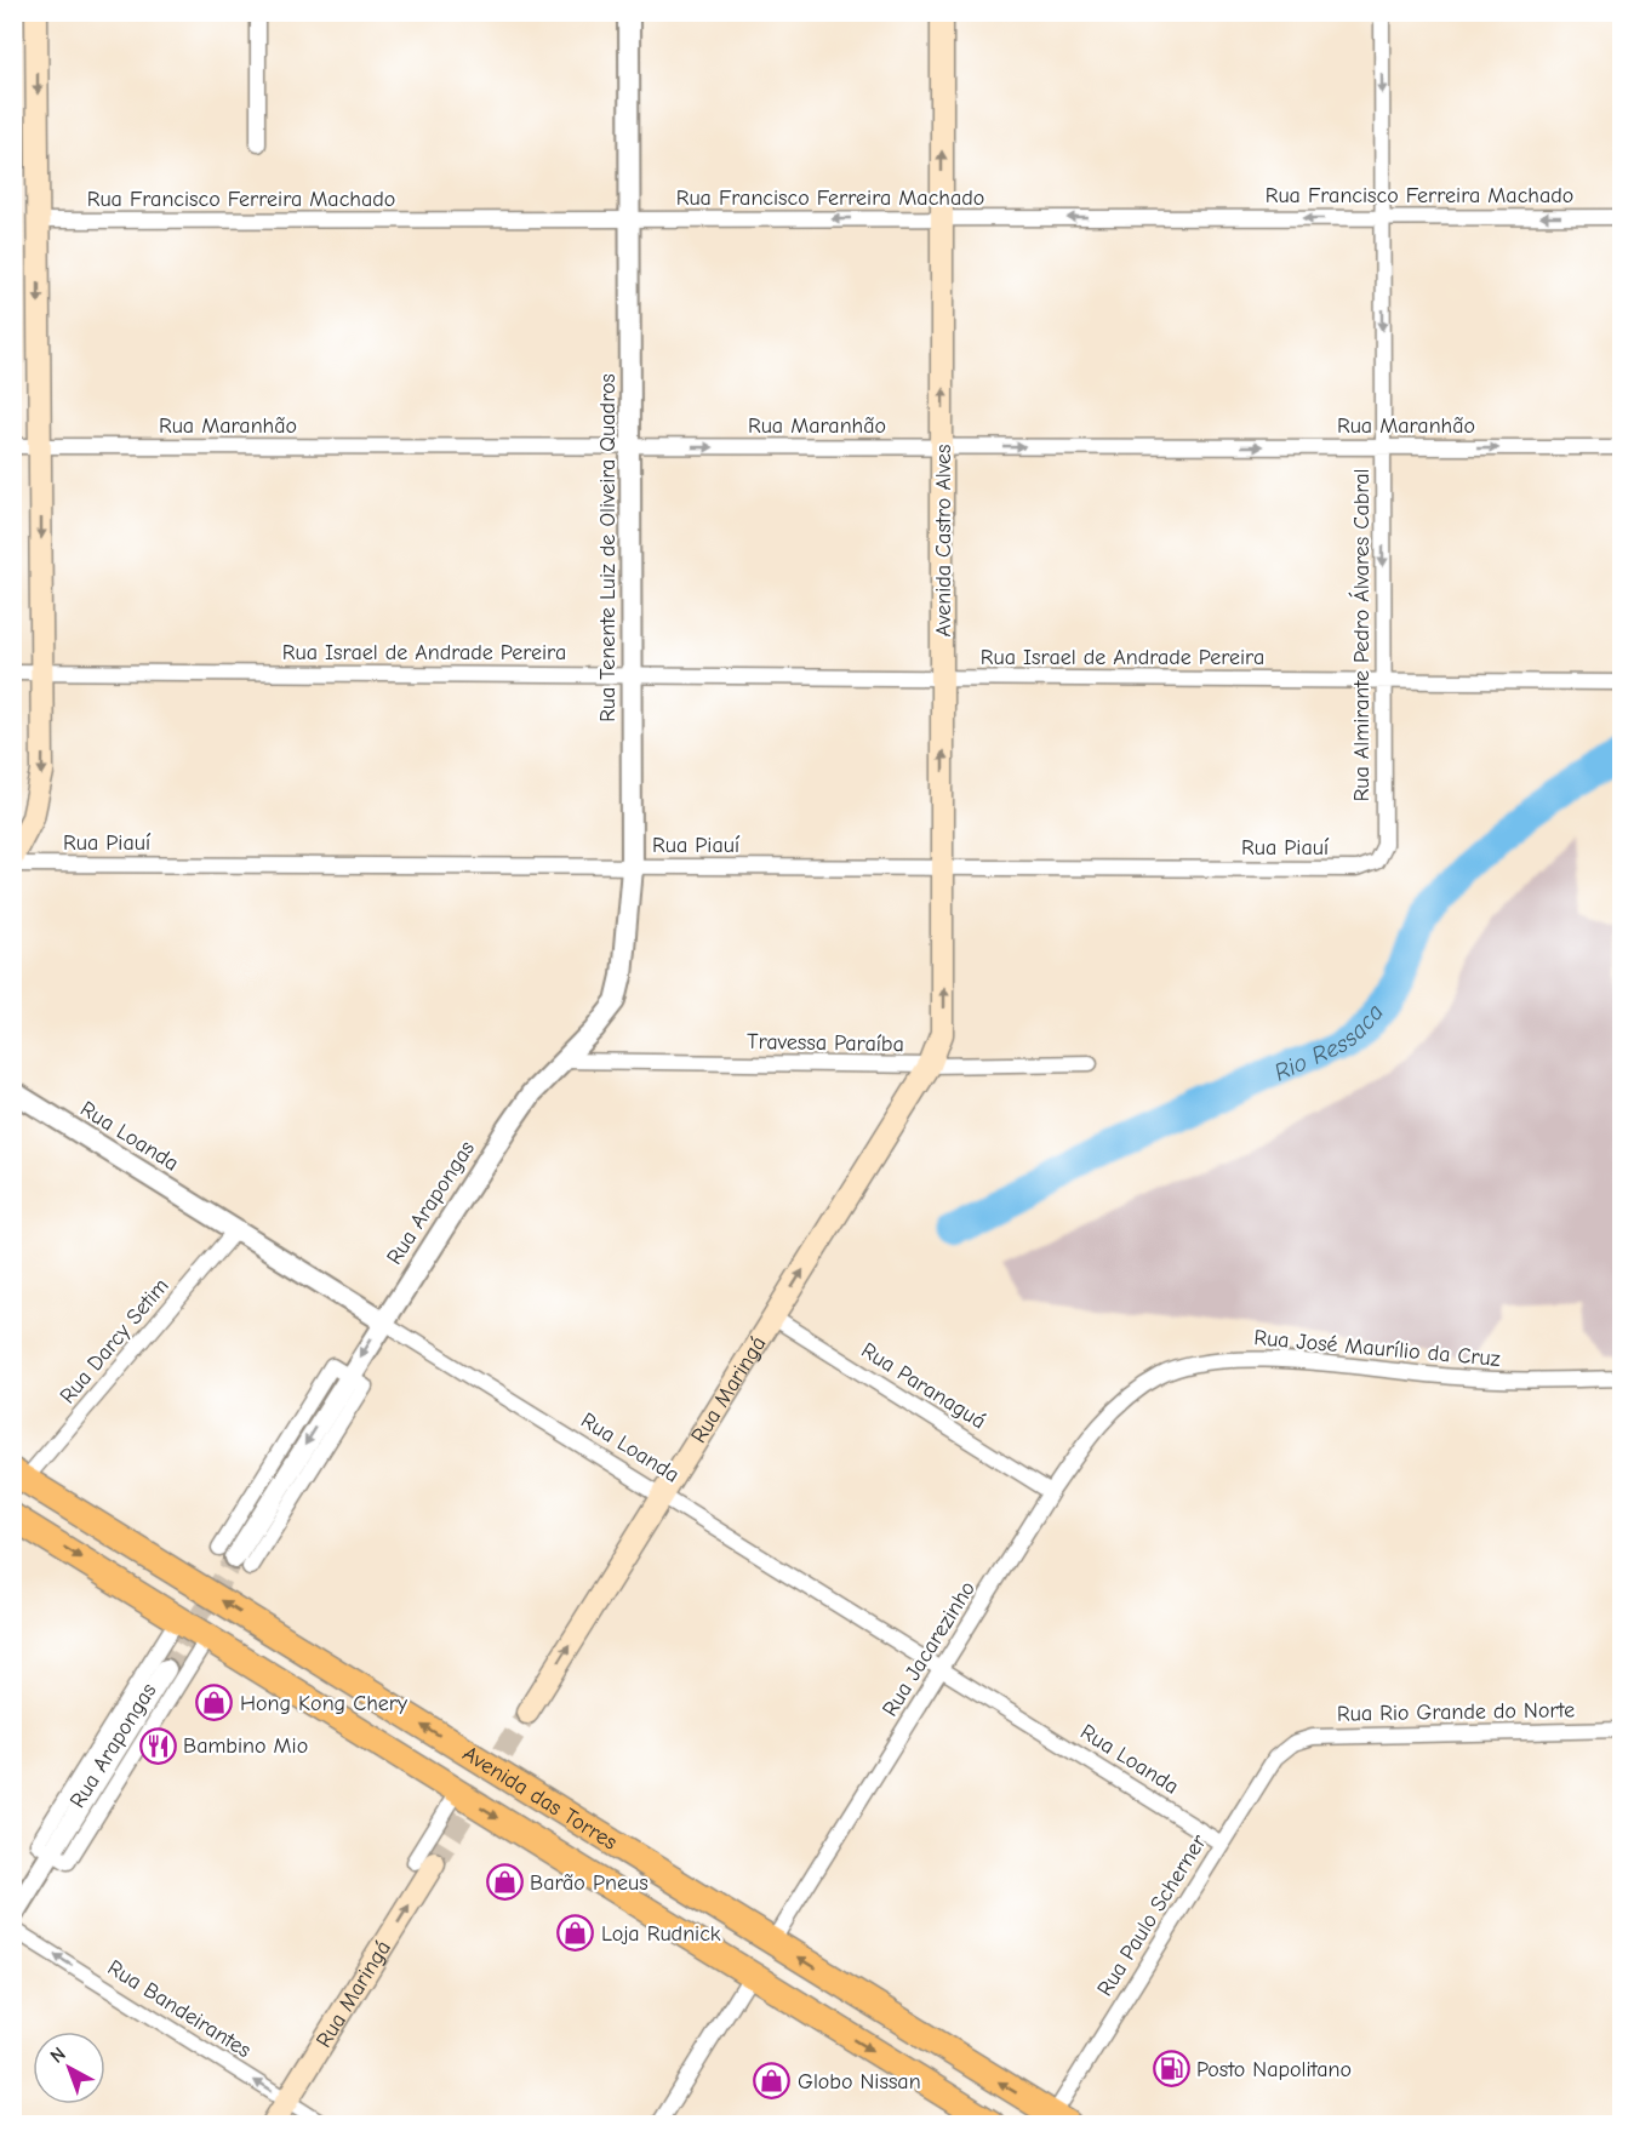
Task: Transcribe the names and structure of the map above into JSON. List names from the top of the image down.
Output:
{
  "streets": {
    "highway": ["Avenida das Torres"],
    "main road": ["Avenida Castro Alves", "Rua Maringá"],
    "street": [
      "Rua Francisco Ferreira Machado",
      "Rua Maranhão",
      "Rua Tenente Luiz de Oliveira Quadros",
      "Rua Almirante Pedro Álvares Cabral",
      "Rua Israel de Andrade Pereira",
      "Rua Piauí",
      "Travessa Paraíba",
      "Rua Loanda",
      "Rua Arapongas",
      "Rua Darcy Setim",
      "Rua José Maurílio da Cruz",
      "Rua Paranaguá",
      "Rua Jacarezinho",
      "Rua Rio Grande do Norte",
      "Rua Paulo Scherner",
      "Rua Bandeirantes"
    ]
  },
  "crossings": [
    ["Rua Francisco Ferreira Machado", "Avenida Castro Alves"],
    ["Rua Francisco Ferreira Machado", "Rua Tenente Luiz de Oliveira Quadros"],
    ["Rua Francisco Ferreira Machado", "Rua Almirante Pedro Álvares Cabral"],
    ["Rua Maranhão", "Avenida Castro Alves"],
    ["Rua Maranhão", "Rua Tenente Luiz de Oliveira Quadros"],
    ["Rua Maranhão", "Rua Almirante Pedro Álvares Cabral"],
    ["Avenida Castro Alves", "Rua Israel de Andrade Pereira"],
    ["Avenida Castro Alves", "Rua Piauí"],
    ["Avenida Castro Alves", "Travessa Paraíba"],
    ["Avenida Castro Alves", "Rua Maringá"],
    ["Rua Tenente Luiz de Oliveira Quadros", "Rua Israel de Andrade Pereira"],
    ["Rua Tenente Luiz de Oliveira Quadros", "Rua Piauí"],
    ["Rua Tenente Luiz de Oliveira Quadros", "Travessa Paraíba"],
    ["Rua Tenente Luiz de Oliveira Quadros", "Rua Arapongas"],
    ["Rua Almirante Pedro Álvares Cabral", "Rua Israel de Andrade Pereira"],
    ["Rua Almirante Pedro Álvares Cabral", "Rua Piauí"],
    ["Travessa Paraíba", "Rua Arapongas"],
    ["Travessa Paraíba", "Rua Maringá"],
    ["Rua Loanda", "Rua Arapongas"],
    ["Rua Loanda", "Rua Darcy Setim"],
    ["Rua Loanda", "Rua Maringá"],
    ["Rua Loanda", "Rua Jacarezinho"],
    ["Rua Loanda", "Rua Paulo Scherner"],
    ["Rua Arapongas", "Avenida das Torres"],
    ["Rua Darcy Setim", "Avenida das Torres"],
    ["Rua José Maurílio da Cruz", "Rua Jacarezinho"],
    ["Rua Paranaguá", "Rua Maringá"],
    ["Rua Paranaguá", "Rua Jacarezinho"],
    ["Rua Maringá", "Rua Bandeirantes"],
    ["Rua Jacarezinho", "Avenida das Torres"],
    ["Rua Rio Grande do Norte", "Rua Paulo Scherner"],
    ["Avenida das Torres", "Rua Paulo Scherner"]
  ],
  "one_way": [
    "Rua Francisco Ferreira Machado",
    "Rua Maranhão",
    "Avenida Castro Alves",
    "Rua Almirante Pedro Álvares Cabral",
    "Rua Maringá",
    "Rua Bandeirantes"
  ],
  "water": ["Rio Ressaca"],
  "places": {
    "shop": [
      "Hong Kong Chery",
      "Barão Pneus",
      "Loja Rudnick",
      "Globo Nissan"
    ],
    "restaurant": ["Bambino Mio"],
    "fuel station": ["Posto Napolitano"]
  },
  "north": "top left"
}
